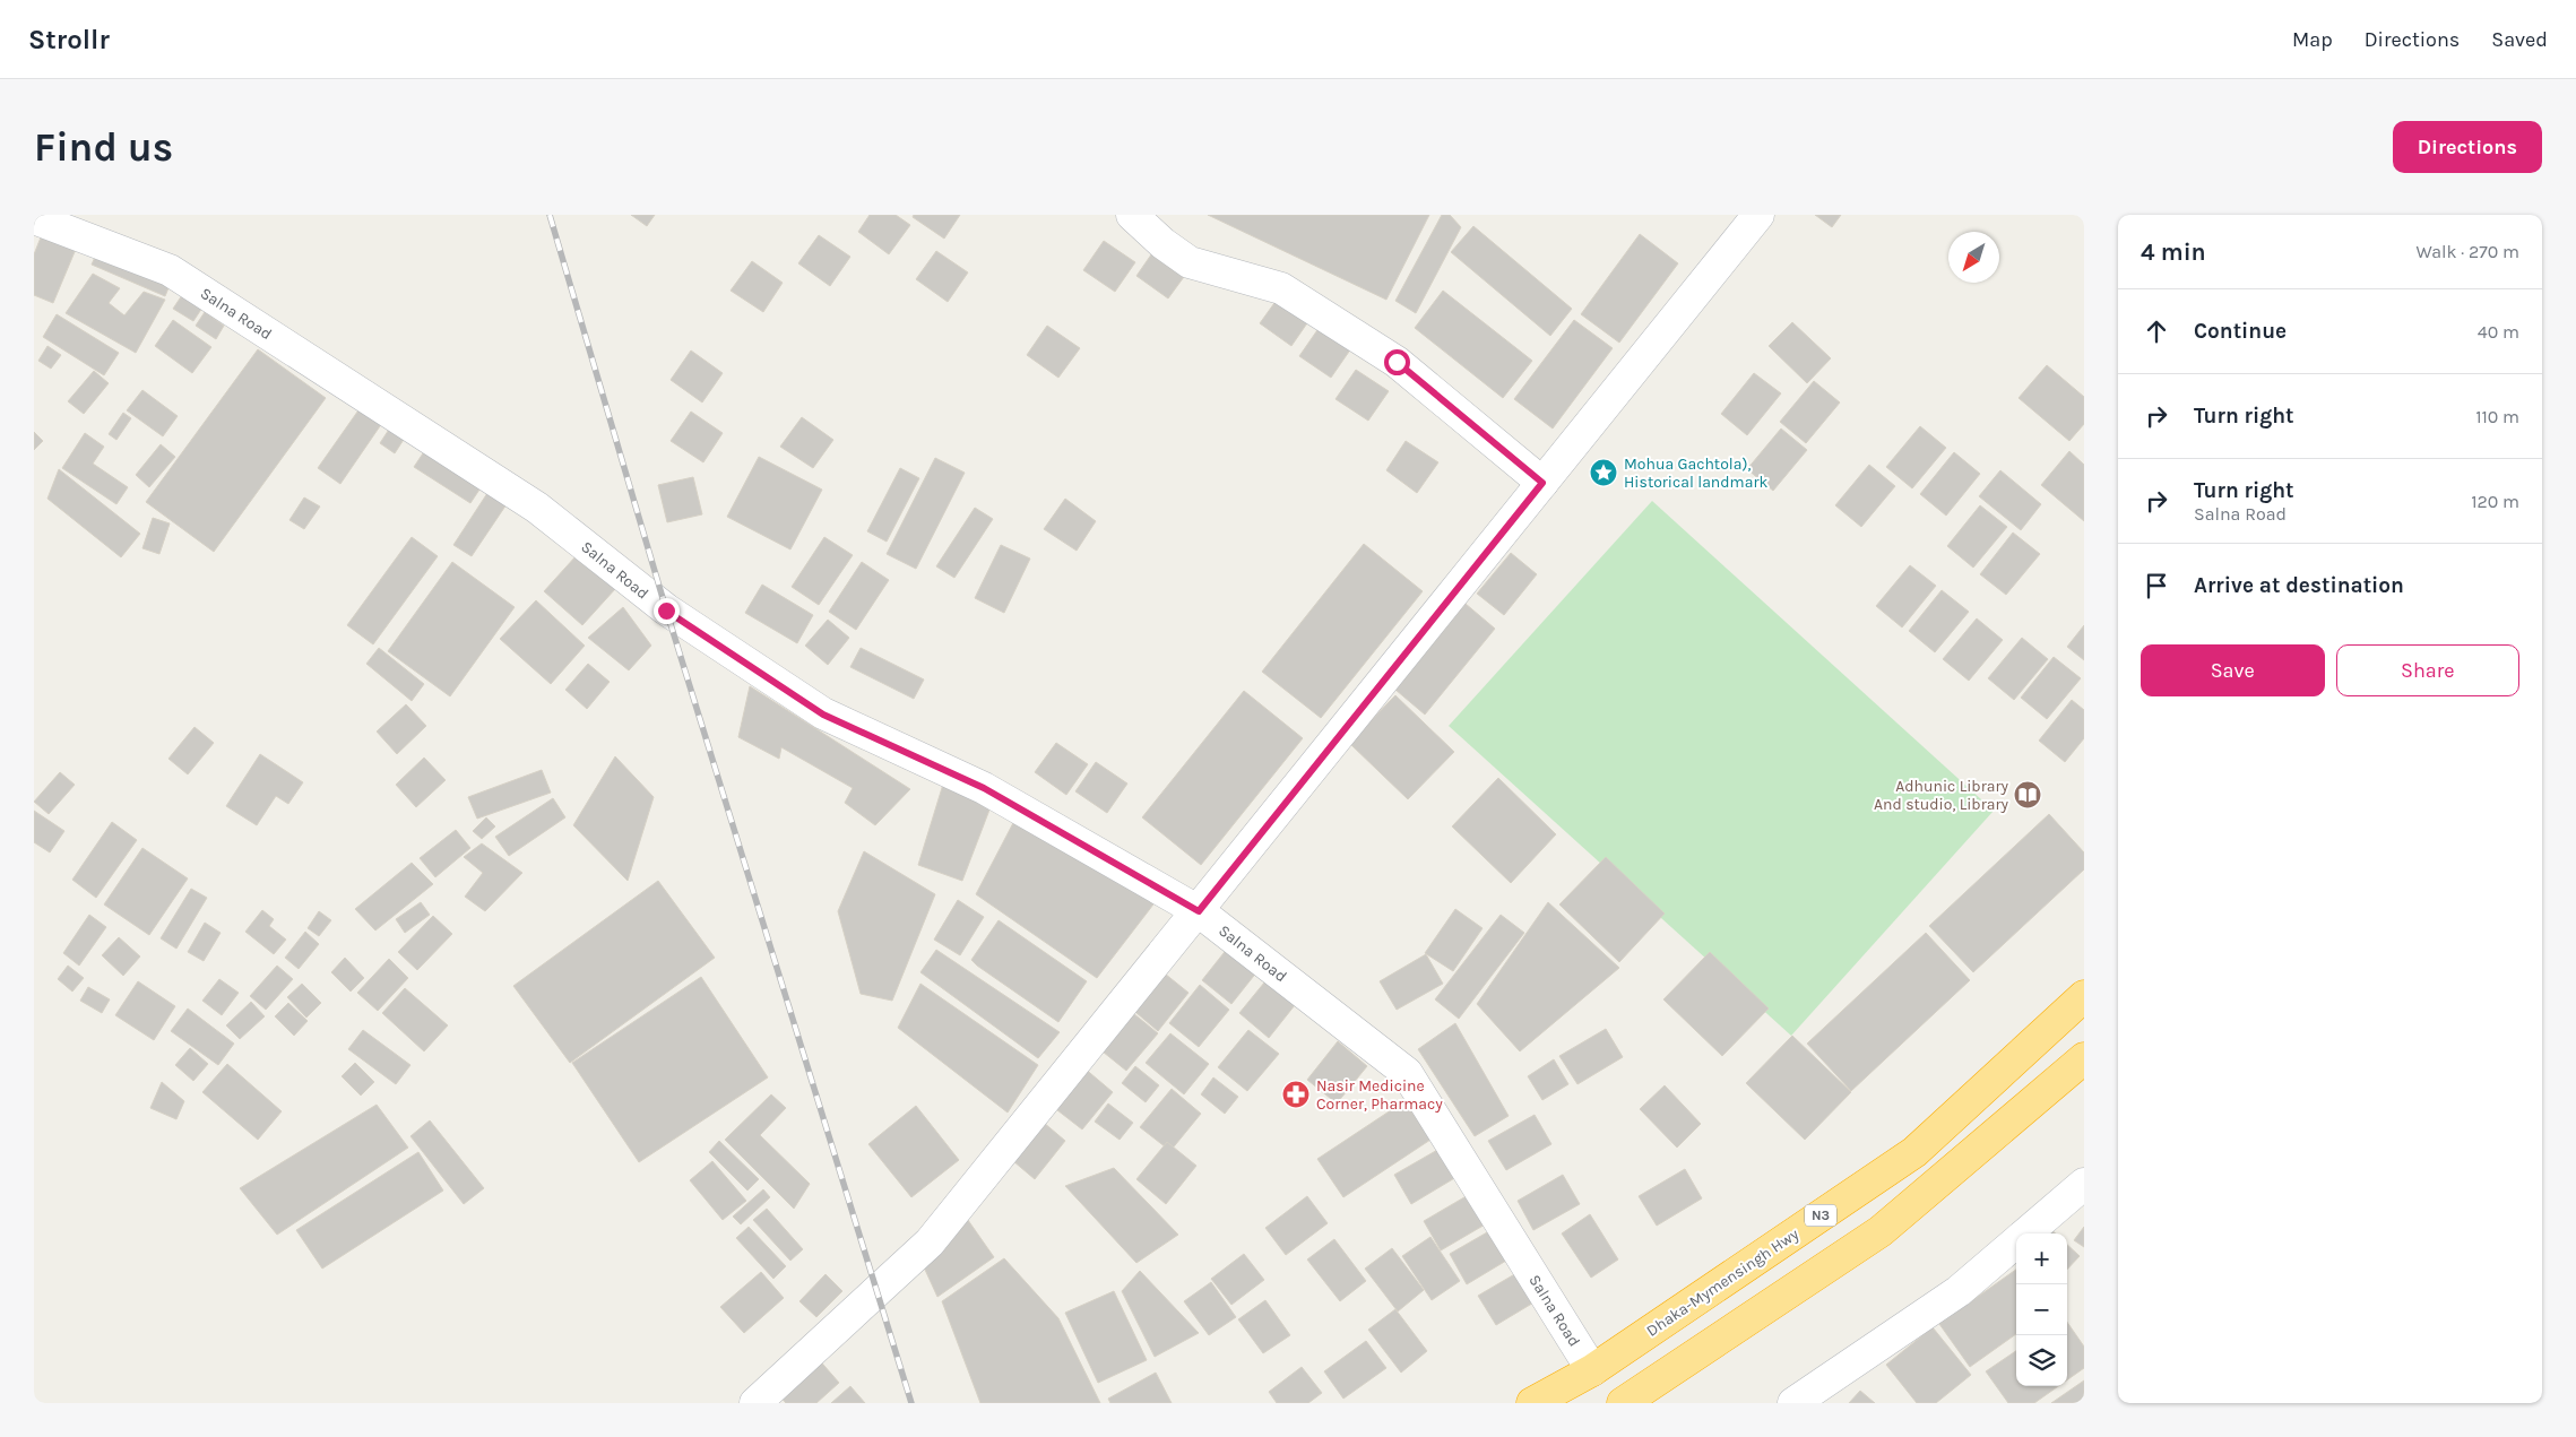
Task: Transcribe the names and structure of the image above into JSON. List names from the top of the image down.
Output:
{
  "streets": {
    "highway": ["N3", "Dhaka-Mymensingh Hwy"],
    "street": ["Salna Road"]
  },
  "crossings": [
    ["Salna Road", "Dhaka-Mymensingh Hwy"]
  ],
  "places": {
    "place": ["Mohua Gachtola), Historical landmark"],
    "library": ["Adhunic Library And studio, Library"],
    "pharmacy": ["Nasir Medicine Corner, Pharmacy"]
  },
  "north": "bottom left",
  "page": {
    "header": "Strollr",
    "nav": ["Map", "Directions", "Saved"],
    "buttons": [
      "Directions",
      ["Save", "Share"]
    ],
    "title": "Find us",
    "heading": ["4 min", "Walk · 270 m"],
    "list": [
      ["Continue", "40 m"],
      ["Turn right", "110 m"],
      ["Turn right", "Salna Road", "120 m"],
      "Arrive at destination"
    ],
    "map_buttons": ["+", "−"]
  }
}
